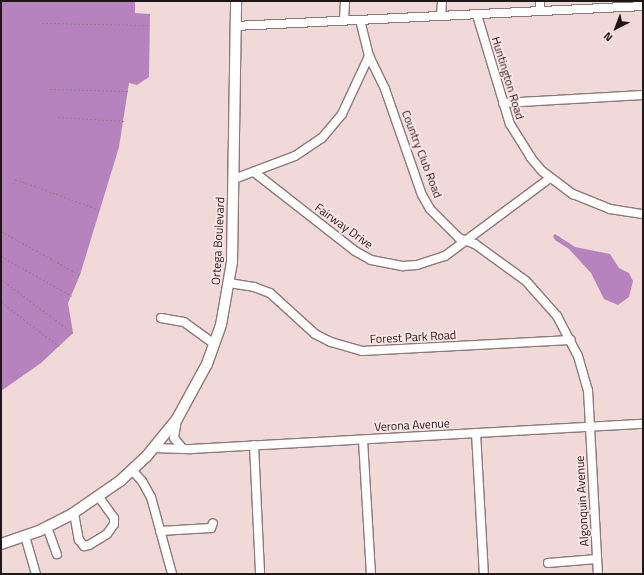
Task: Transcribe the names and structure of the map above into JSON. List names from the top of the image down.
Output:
{
  "streets": {
    "main road": ["Ortega Boulevard"],
    "street": [
      "Huntington Road",
      "Country Club Road",
      "Fairway Drive",
      "Forest Park Road",
      "Verona Avenue",
      "Algonquin Avenue"
    ]
  },
  "crossings": [
    ["Huntington Road", "Fairway Drive"],
    ["Country Club Road", "Fairway Drive"],
    ["Country Club Road", "Forest Park Road"],
    ["Country Club Road", "Verona Avenue"],
    ["Country Club Road", "Algonquin Avenue"],
    ["Ortega Boulevard", "Forest Park Road"],
    ["Ortega Boulevard", "Verona Avenue"],
    ["Verona Avenue", "Algonquin Avenue"]
  ],
  "north": "bottom left"
}
